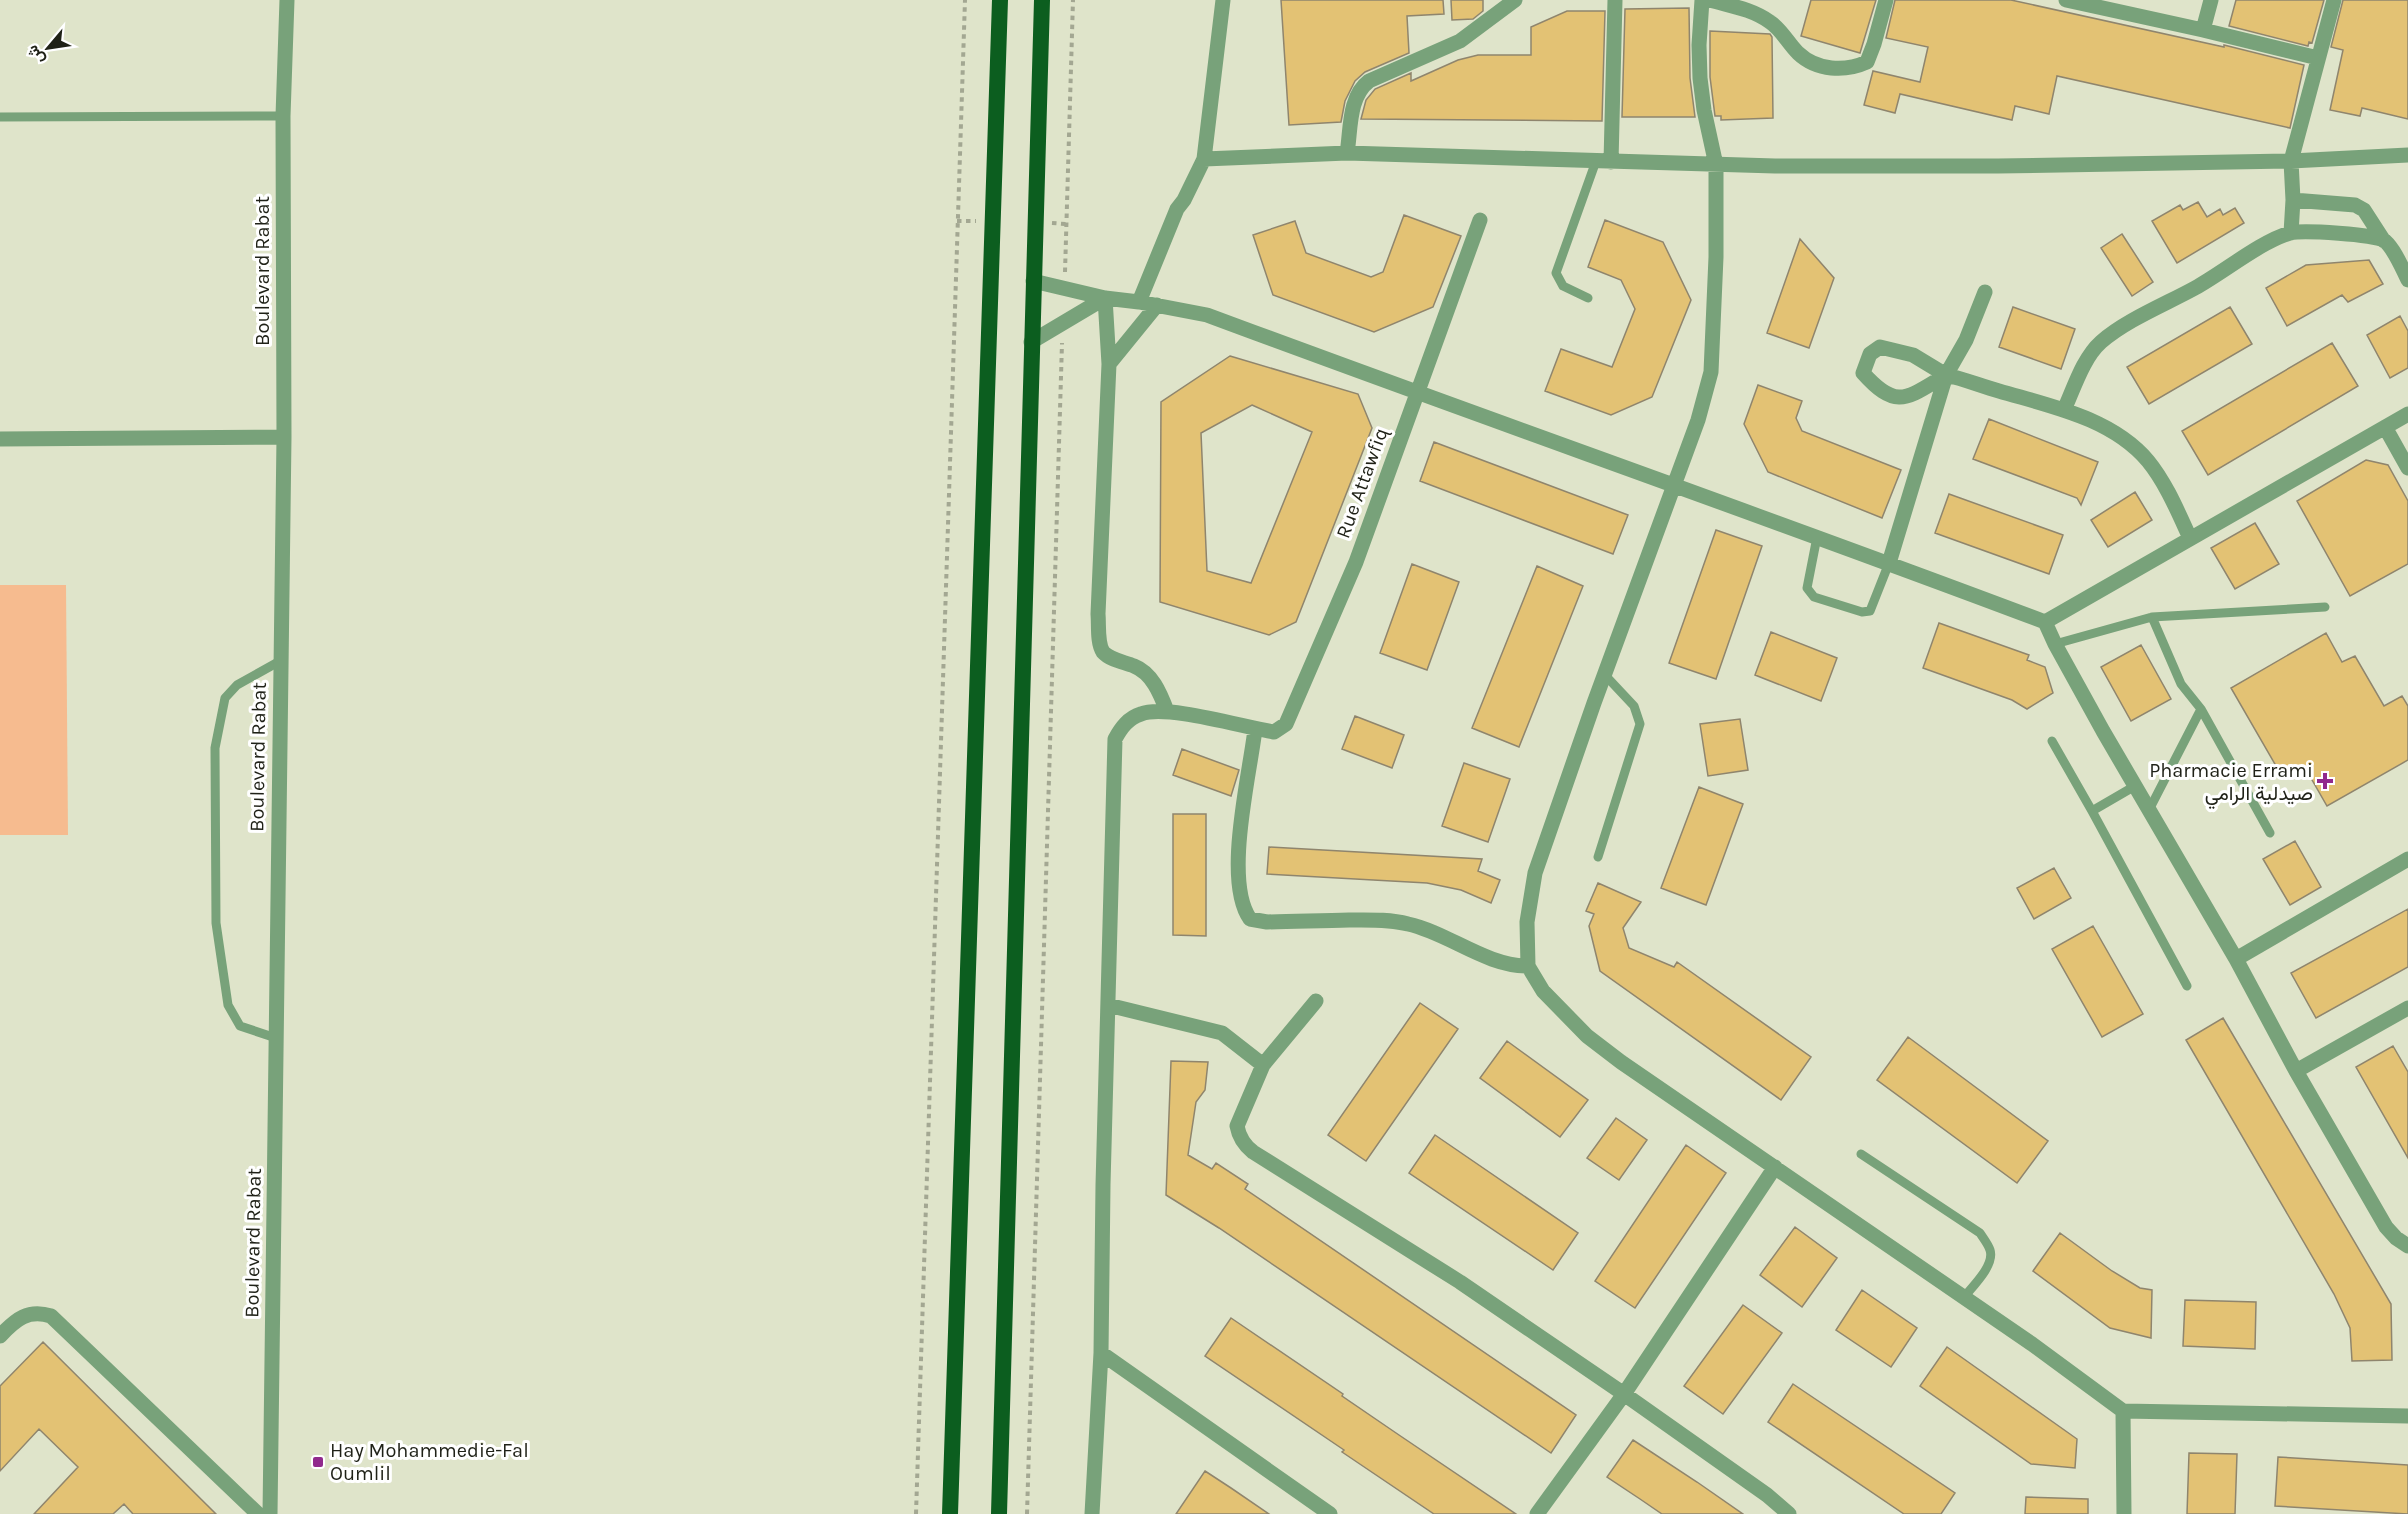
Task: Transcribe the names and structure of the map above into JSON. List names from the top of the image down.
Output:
{
  "streets": {
    "street": ["Boulevard Rabat", "Rue Attawfiq"]
  },
  "places": {
    "health": ["Pharmacie Errami صيدلية الرامي"],
    "transit": ["Hay Mohammedie-Fal Oumlil"]
  },
  "north": "bottom left"
}
